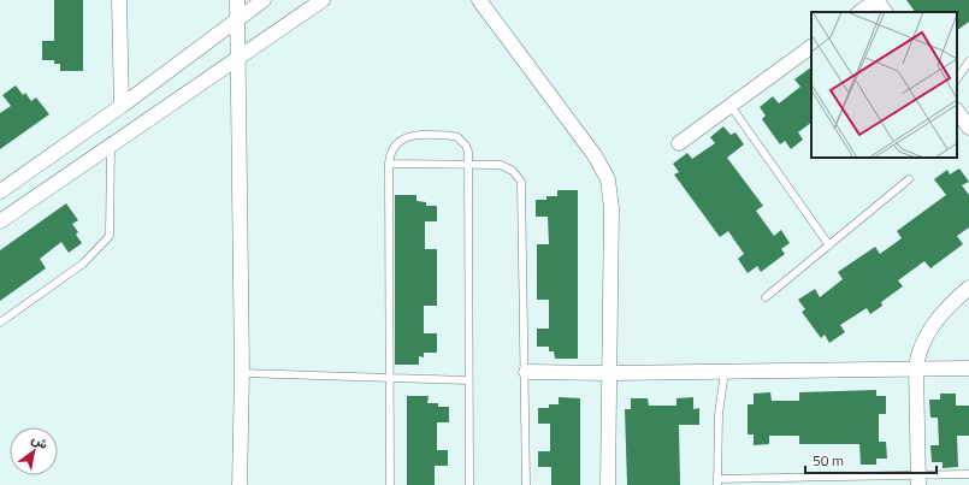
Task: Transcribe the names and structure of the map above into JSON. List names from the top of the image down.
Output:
{
  "scale_bar": "50 m",
  "north": "top right"
}
